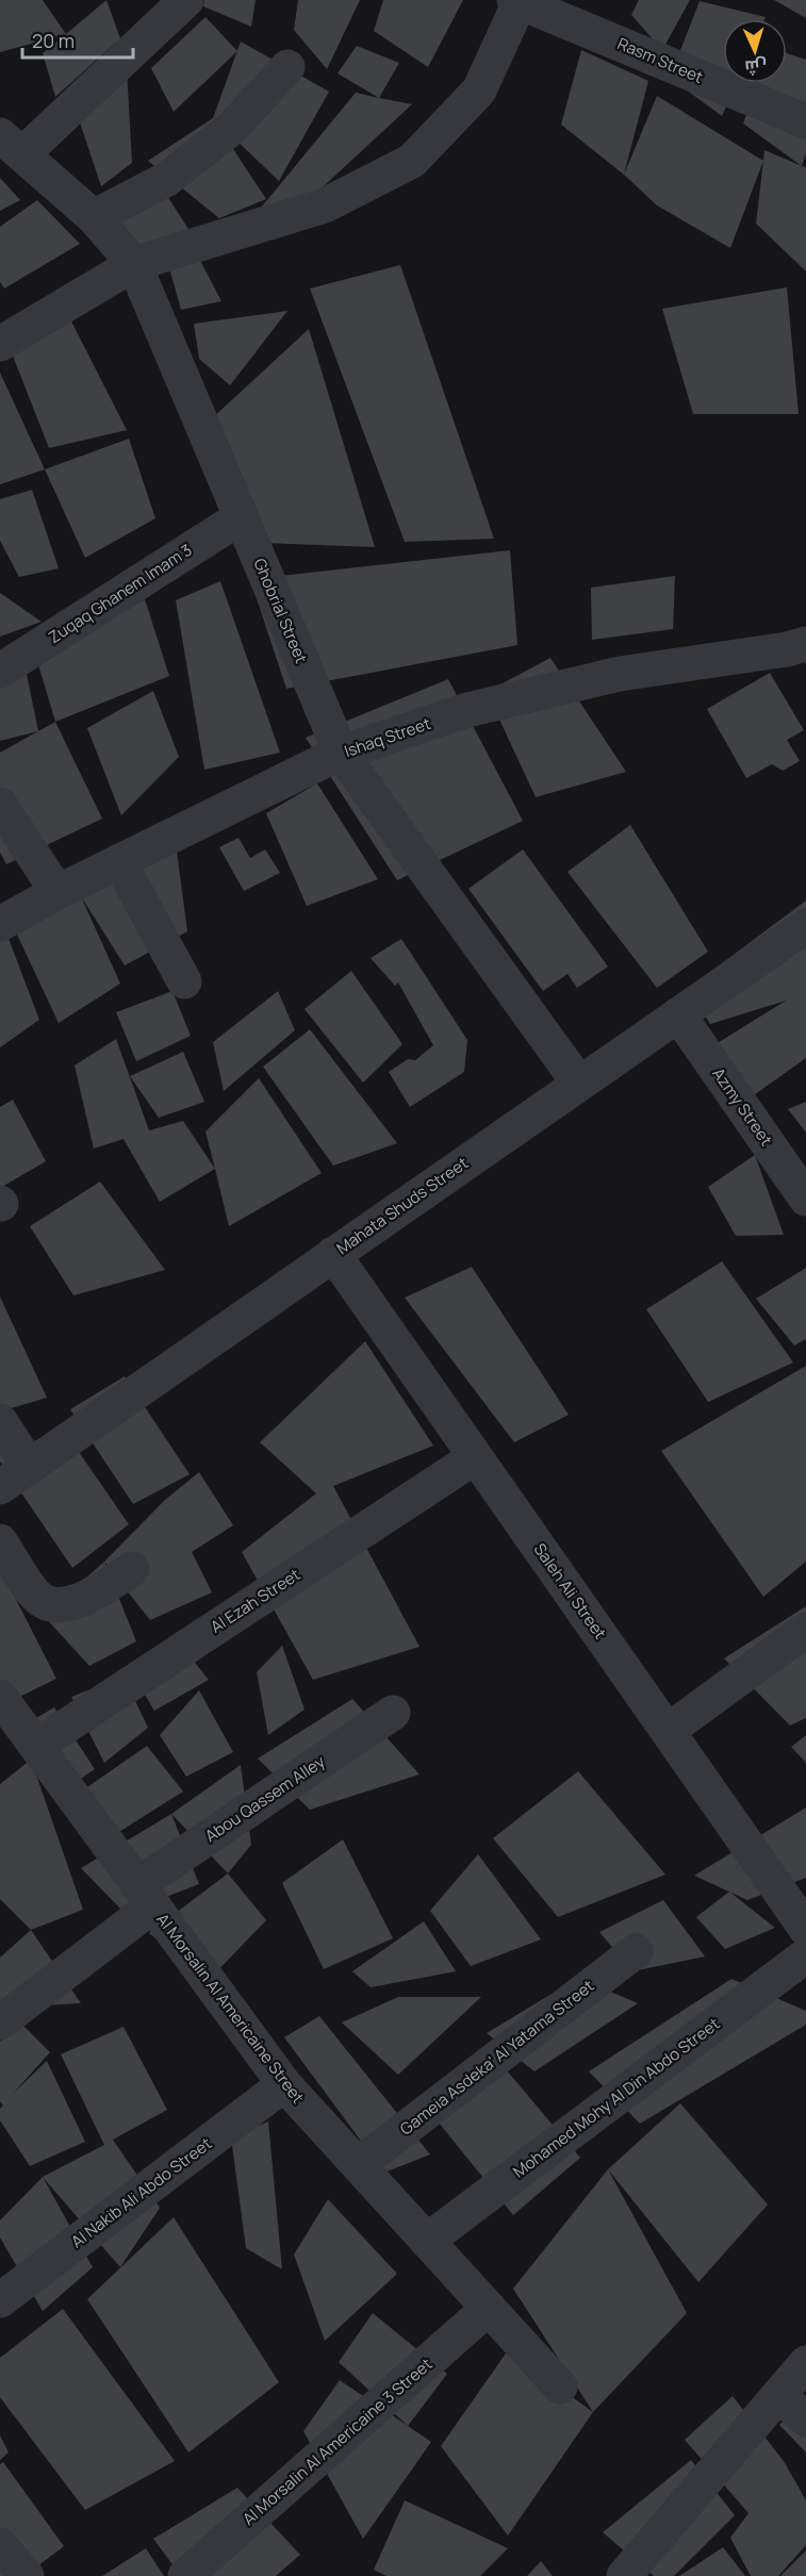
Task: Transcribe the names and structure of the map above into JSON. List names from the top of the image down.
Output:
{
  "streets": {
    "street": [
      "Rasm Street",
      "Zuqaq Ghanem Imam 3",
      "Ghobrial Street",
      "Ishaq Street",
      "Azmy Street",
      "Mahata Shuds Street",
      "Saleh Ali Street",
      "Al Ezah Street",
      "Abou Qassem Alley",
      "Al Morsalin Al Americaine Street",
      "Gameia Asdeka' Al Yatama Street",
      "Mohamed Mohy Al Din Abdo Street",
      "Al Nakib Ali Abdo Street",
      "Al Morsalin Al Americaine 3 Street"
    ]
  },
  "crossings": [
    ["Zuqaq Ghanem Imam 3", "Ghobrial Street"],
    ["Ghobrial Street", "Ishaq Street"],
    ["Ghobrial Street", "Mahata Shuds Street"],
    ["Azmy Street", "Mahata Shuds Street"],
    ["Mahata Shuds Street", "Saleh Ali Street"],
    ["Saleh Ali Street", "Al Ezah Street"],
    ["Al Ezah Street", "Al Morsalin Al Americaine Street"],
    ["Abou Qassem Alley", "Al Morsalin Al Americaine Street"],
    ["Al Morsalin Al Americaine Street", "Gameia Asdeka' Al Yatama Street"],
    ["Al Morsalin Al Americaine Street", "Mohamed Mohy Al Din Abdo Street"],
    ["Al Morsalin Al Americaine Street", "Al Nakib Ali Abdo Street"],
    ["Al Morsalin Al Americaine Street", "Al Morsalin Al Americaine 3 Street"]
  ],
  "scale_bar": "20 m",
  "north": "bottom"
}
